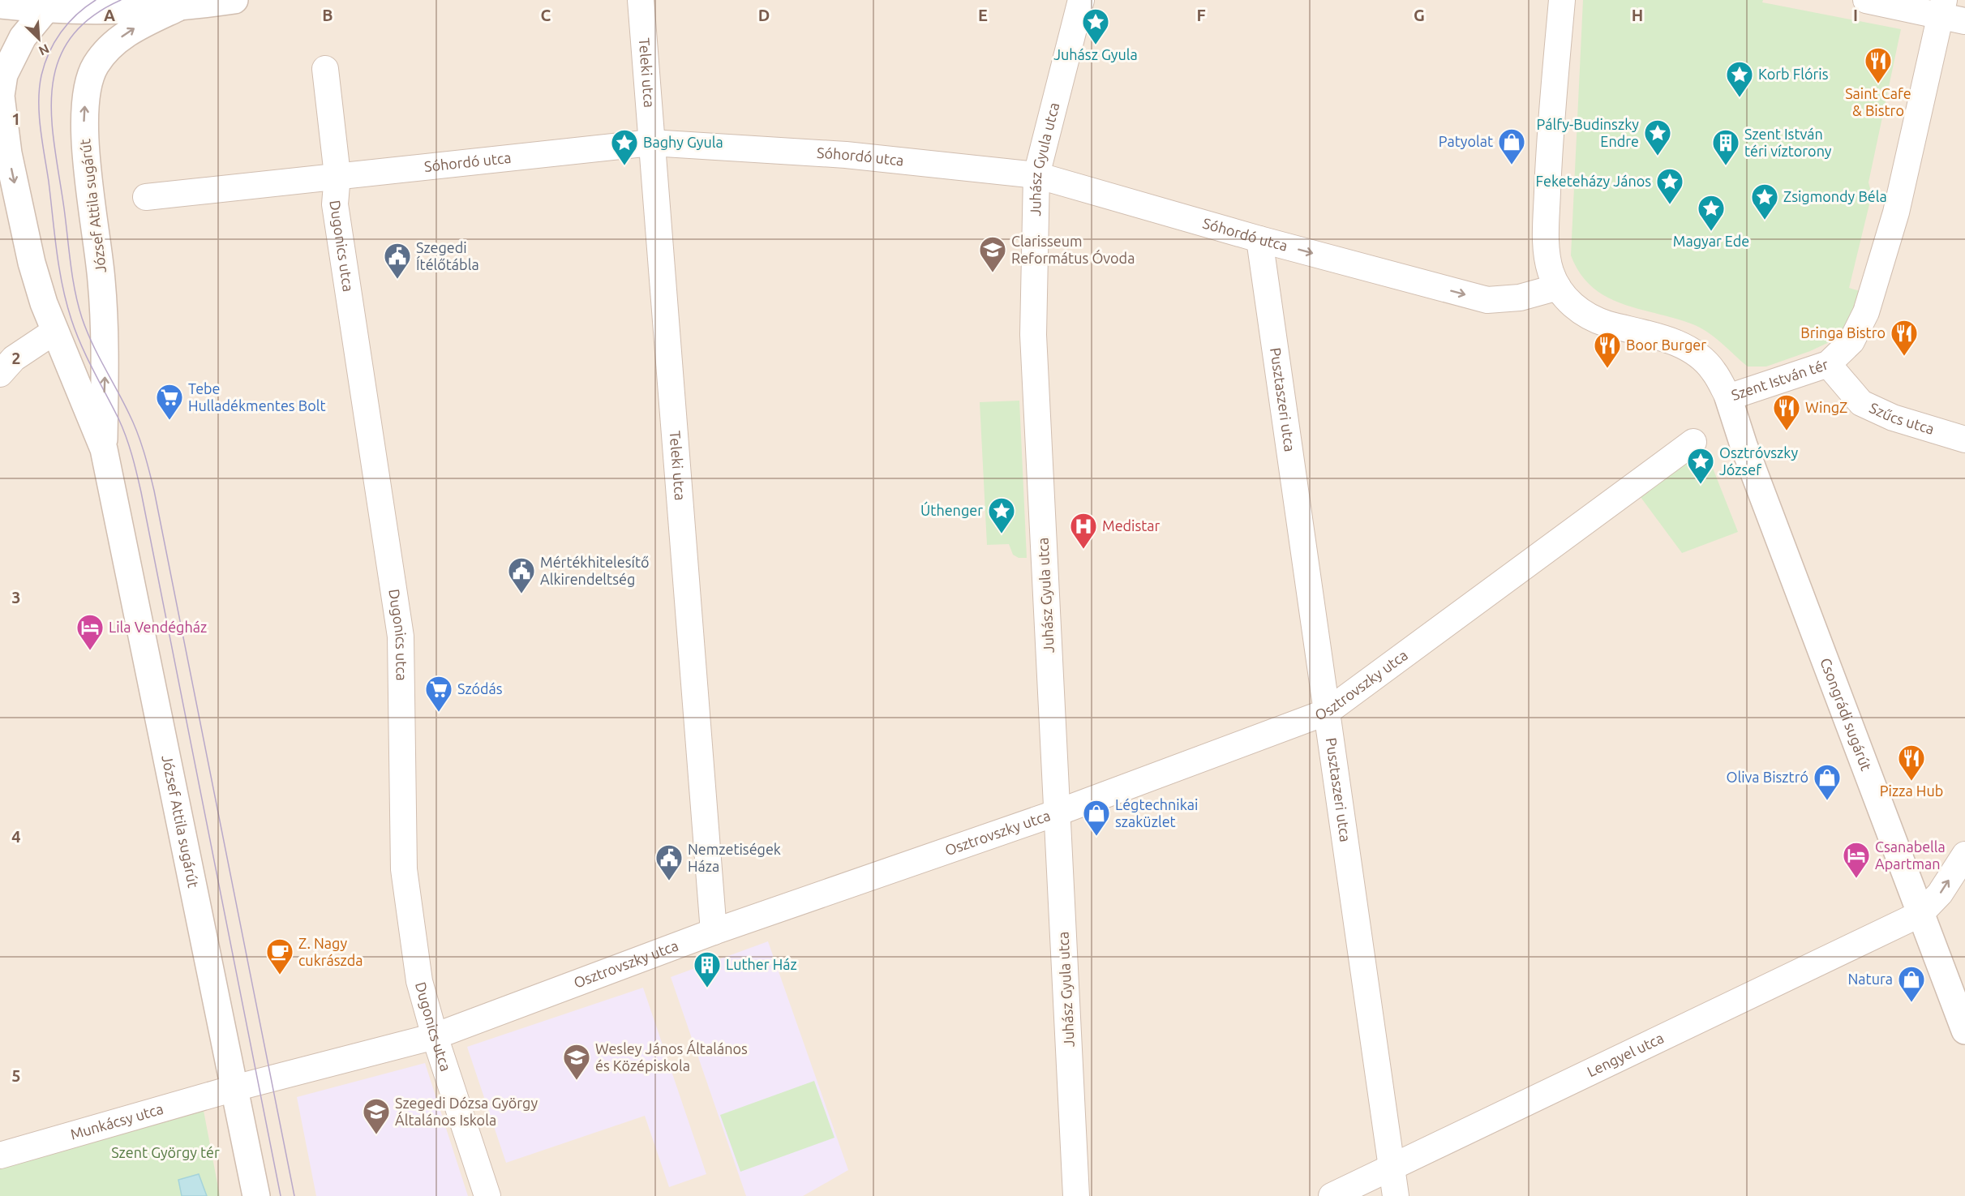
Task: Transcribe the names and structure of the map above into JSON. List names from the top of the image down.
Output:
{
  "streets": {
    "street": [
      "Teleki utca",
      "Sóhordó utca",
      "Juhász Gyula utca",
      "József Attila sugárút",
      "Dugonics utca",
      "Szent István tér",
      "Pusztaszeri utca",
      "Szűcs utca",
      "Osztrovszky utca",
      "Csongrádi sugárút",
      "Lengyel utca",
      "Munkácsy utca"
    ]
  },
  "crossings": [
    ["Teleki utca", "Sóhordó utca"],
    ["Teleki utca", "Osztrovszky utca"],
    ["Sóhordó utca", "Juhász Gyula utca"],
    ["Sóhordó utca", "Dugonics utca"],
    ["Sóhordó utca", "Szent István tér"],
    ["Sóhordó utca", "Pusztaszeri utca"],
    ["Juhász Gyula utca", "Osztrovszky utca"],
    ["József Attila sugárút", "Osztrovszky utca"],
    ["József Attila sugárút", "Munkácsy utca"],
    ["Dugonics utca", "Osztrovszky utca"],
    ["Szent István tér", "Szűcs utca"],
    ["Szent István tér", "Csongrádi sugárút"],
    ["Pusztaszeri utca", "Osztrovszky utca"],
    ["Pusztaszeri utca", "Lengyel utca"],
    ["Osztrovszky utca", "Munkácsy utca"],
    ["Csongrádi sugárút", "Lengyel utca"]
  ],
  "parks": ["Szent György tér"],
  "places": {
    "place": [
      "Juhász Gyula",
      "Korb Flóris",
      "Pálfy-Budinszky Endre",
      "Baghy Gyula",
      "Feketeházy János",
      "Zsigmondy Béla",
      "Magyar Ede",
      "Osztróvszky József",
      "Úthenger"
    ],
    "restaurant": [
      "Saint Cafe & Bistro",
      "Bringa Bistro",
      "Boor Burger",
      "WingZ",
      "Pizza Hub"
    ],
    "shop": [
      "Patyolat",
      "Oliva Bisztró",
      "Légtechnikai szaküzlet",
      "Natura"
    ],
    "building": ["Szent István téri víztorony", "Luther Ház"],
    "school or university": ["Clarisseum Református Óvoda", "Wesley János Általános és Középiskola", "Szegedi Dózsa György Általános Iskola"],
    "public building": ["Szegedi Ítélőtábla", "Mértékhitelesítő Alkirendeltség", "Nemzetiségek Háza"],
    "supermarket": ["Tebe Hulladékmentes Bolt", "Szódás"],
    "hospital": ["Medistar"],
    "hotel": ["Lila Vendégház", "Csanabella Apartman"],
    "cafe": ["Z. Nagy cukrászda"]
  },
  "north": "bottom right",
  "grid": {
    "columns": [
      "A",
      "B",
      "C",
      "D",
      "E",
      "F",
      "G",
      "H",
      "I"
    ],
    "rows": [
      "1",
      "2",
      "3",
      "4",
      "5"
    ]
  }
}
